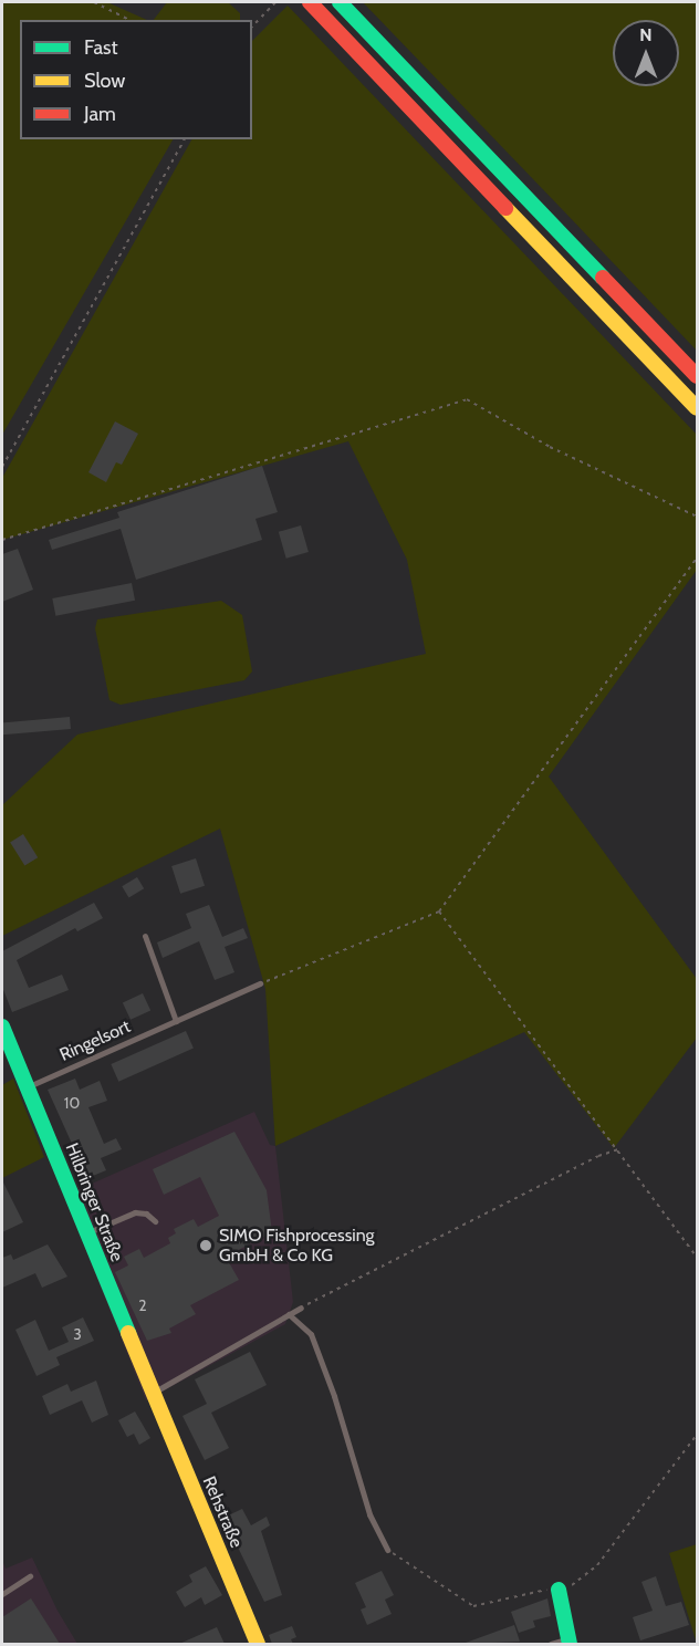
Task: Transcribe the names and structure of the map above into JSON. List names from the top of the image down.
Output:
{
  "streets": {
    "main road": ["Hilbringer Straße", "Rehstraße"],
    "lane": ["Ringelsort"]
  },
  "crossings": [
    ["Ringelsort", "Hilbringer Straße"],
    ["Hilbringer Straße", "Rehstraße"]
  ],
  "places": ["SIMO Fishprocessing GmbH & Co KG"],
  "house_numbers": ["10", "2", "3"],
  "legend": ["Fast", "Slow", "Jam"],
  "north": "top"
}
